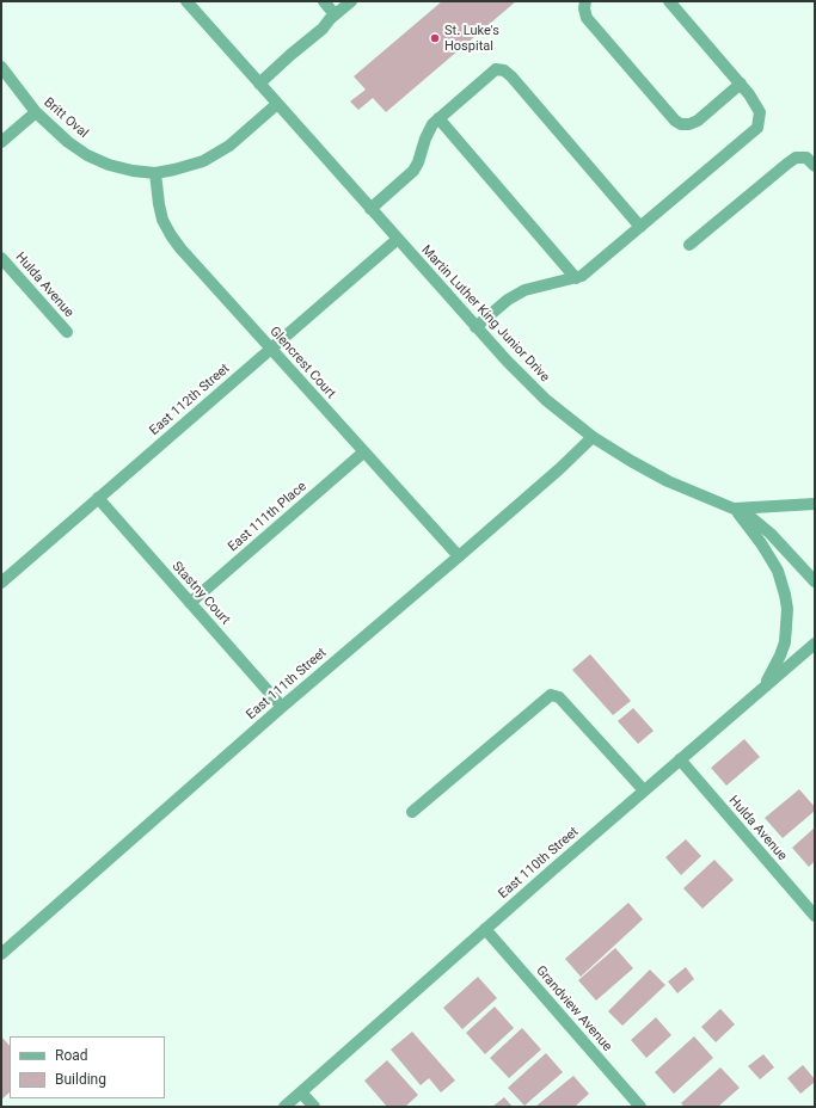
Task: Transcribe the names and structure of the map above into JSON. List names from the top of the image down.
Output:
{
  "streets": {
    "street": [
      "Britt Oval",
      "Hulda Avenue",
      "Martin Luther King Junior Drive",
      "Glencrest Court",
      "East 112th Street",
      "East 111th Place",
      "Stastny Court",
      "East 111th Street",
      "East 110th Street",
      "Grandview Avenue"
    ]
  },
  "crossings": [
    ["Britt Oval", "Martin Luther King Junior Drive"],
    ["Britt Oval", "Glencrest Court"],
    ["Hulda Avenue", "East 110th Street"],
    ["Martin Luther King Junior Drive", "East 112th Street"],
    ["Martin Luther King Junior Drive", "East 111th Street"],
    ["Glencrest Court", "East 112th Street"],
    ["Glencrest Court", "East 111th Place"],
    ["Glencrest Court", "East 111th Street"],
    ["East 112th Street", "Stastny Court"],
    ["East 111th Place", "Stastny Court"],
    ["Stastny Court", "East 111th Street"],
    ["East 110th Street", "Grandview Avenue"]
  ],
  "places": ["St. Luke's Hospital"],
  "legend": ["Road", "Building"]
}
